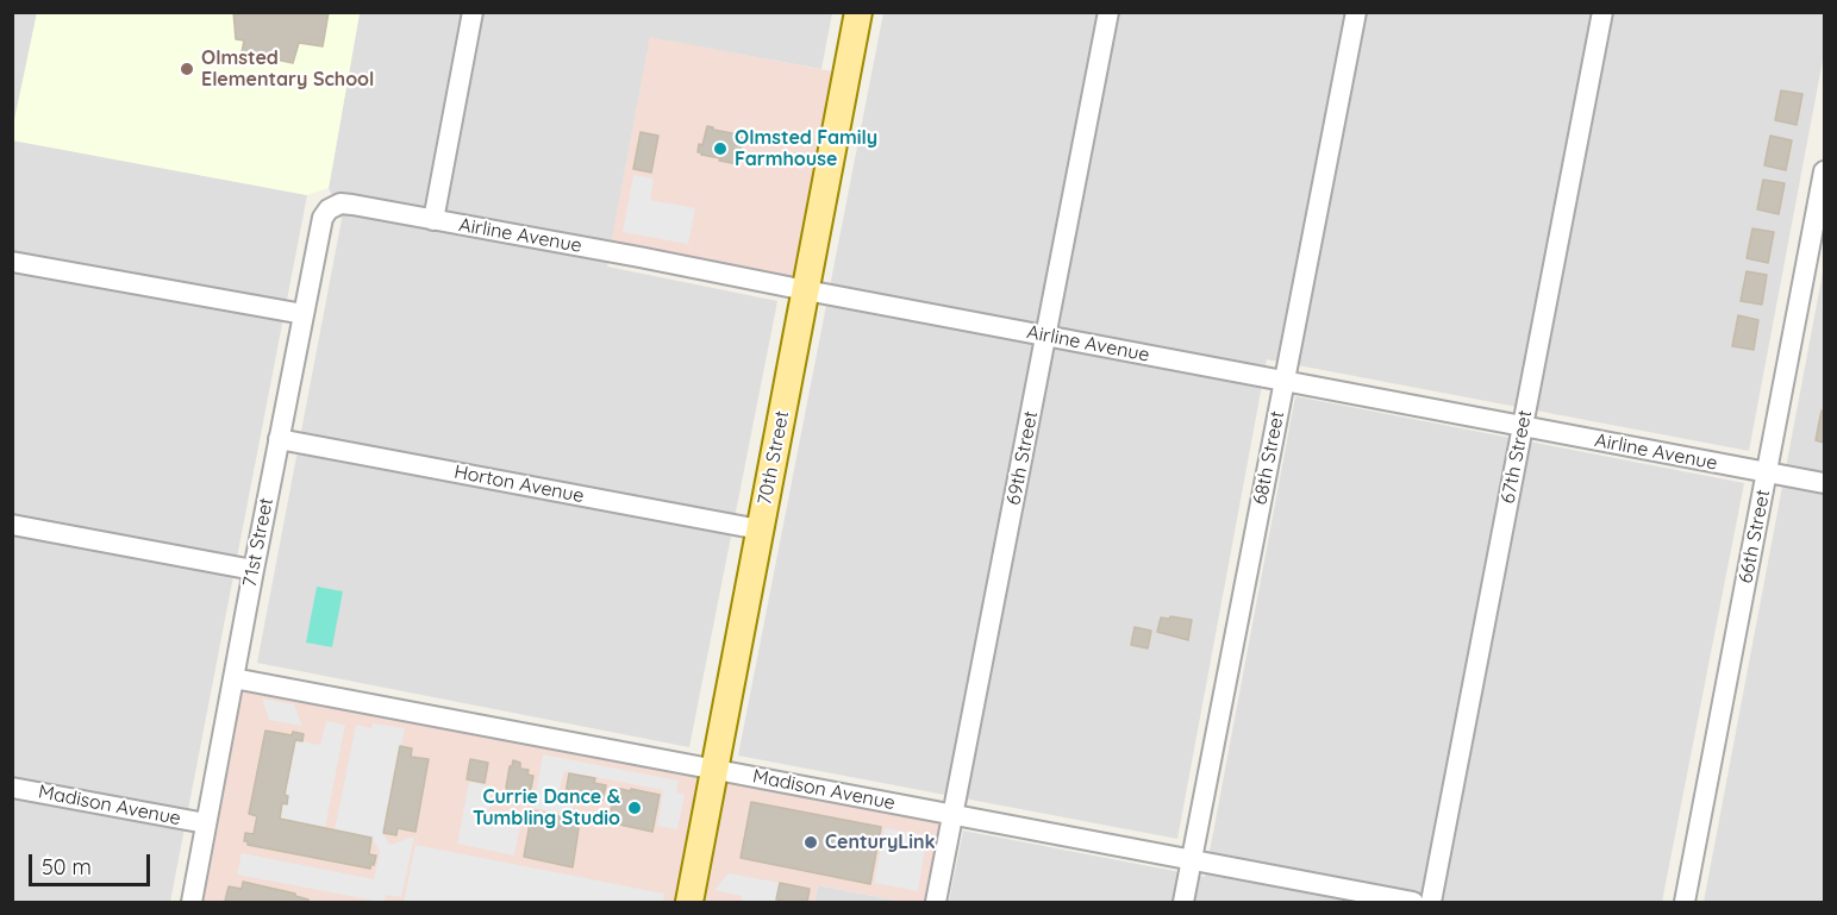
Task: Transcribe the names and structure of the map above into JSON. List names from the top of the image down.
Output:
{
  "streets": {
    "main road": ["70th Street"],
    "street": [
      "Airline Avenue",
      "67th Street",
      "69th Street",
      "68th Street",
      "Horton Avenue",
      "66th Street",
      "71st Street",
      "Madison Avenue"
    ]
  },
  "crossings": [
    ["Airline Avenue", "67th Street"],
    ["Airline Avenue", "70th Street"],
    ["Airline Avenue", "69th Street"],
    ["Airline Avenue", "68th Street"],
    ["Airline Avenue", "66th Street"],
    ["Airline Avenue", "71st Street"],
    ["70th Street", "Horton Avenue"],
    ["70th Street", "Madison Avenue"],
    ["69th Street", "Madison Avenue"],
    ["68th Street", "Madison Avenue"],
    ["Horton Avenue", "71st Street"],
    ["71st Street", "Madison Avenue"]
  ],
  "places": [
    "Olmsted Elementary School",
    "Olmsted Family Farmhouse",
    "Currie Dance & Tumbling Studio",
    "CenturyLink"
  ],
  "scale_bar": "50 m"
}
